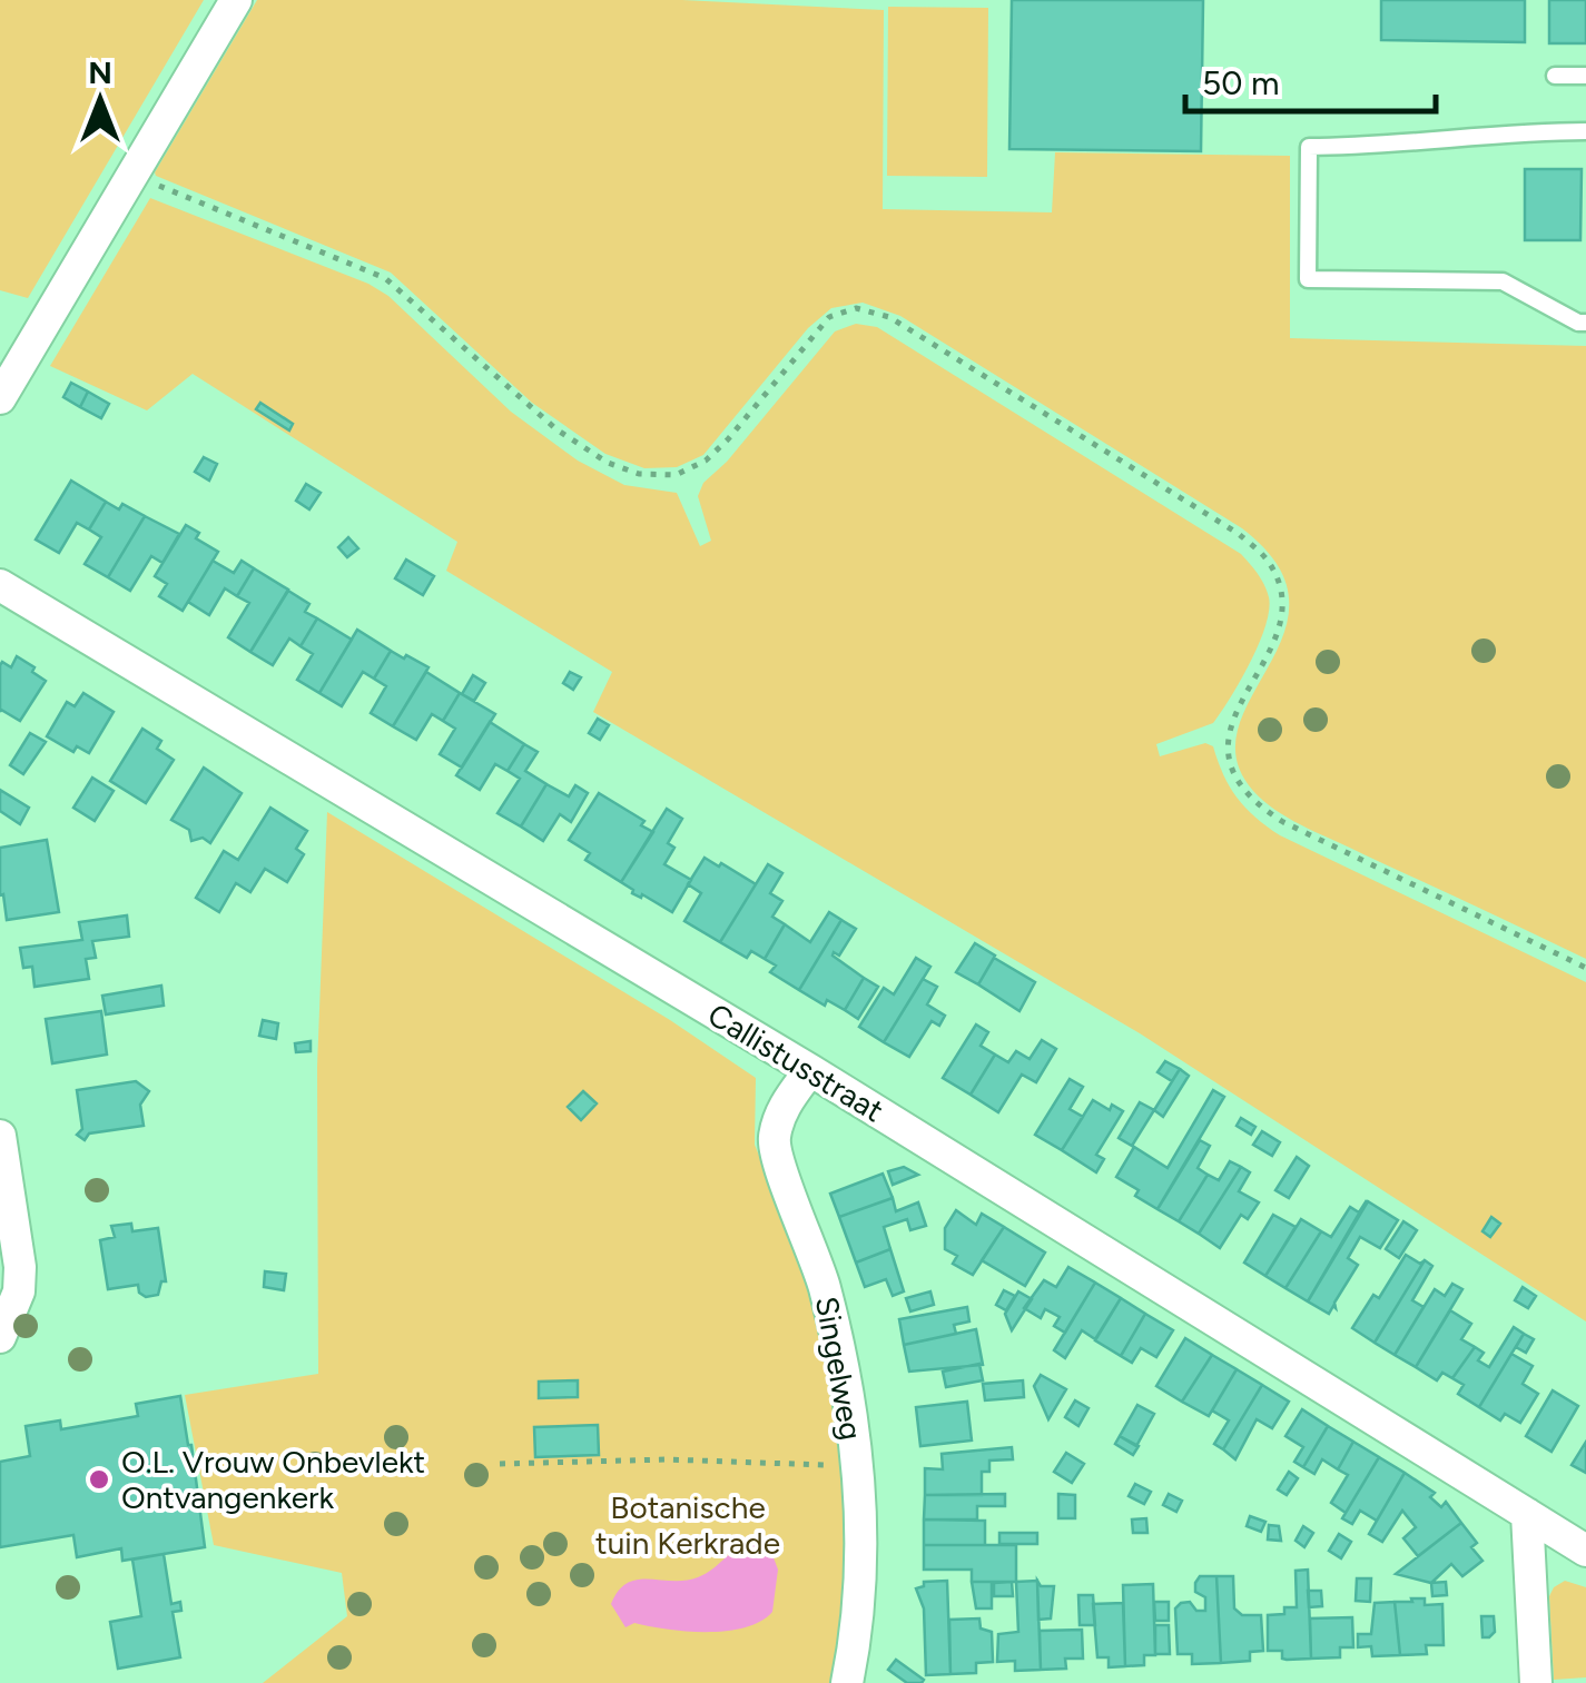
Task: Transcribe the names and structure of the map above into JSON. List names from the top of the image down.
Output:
{
  "streets": {
    "street": ["Callistusstraat", "Singelweg"]
  },
  "crossings": [
    ["Callistusstraat", "Singelweg"]
  ],
  "parks": ["Botanische tuin Kerkrade"],
  "places": ["O.L. Vrouw Onbevlekt Ontvangenkerk"],
  "scale_bar": "50 m",
  "north": "top"
}
